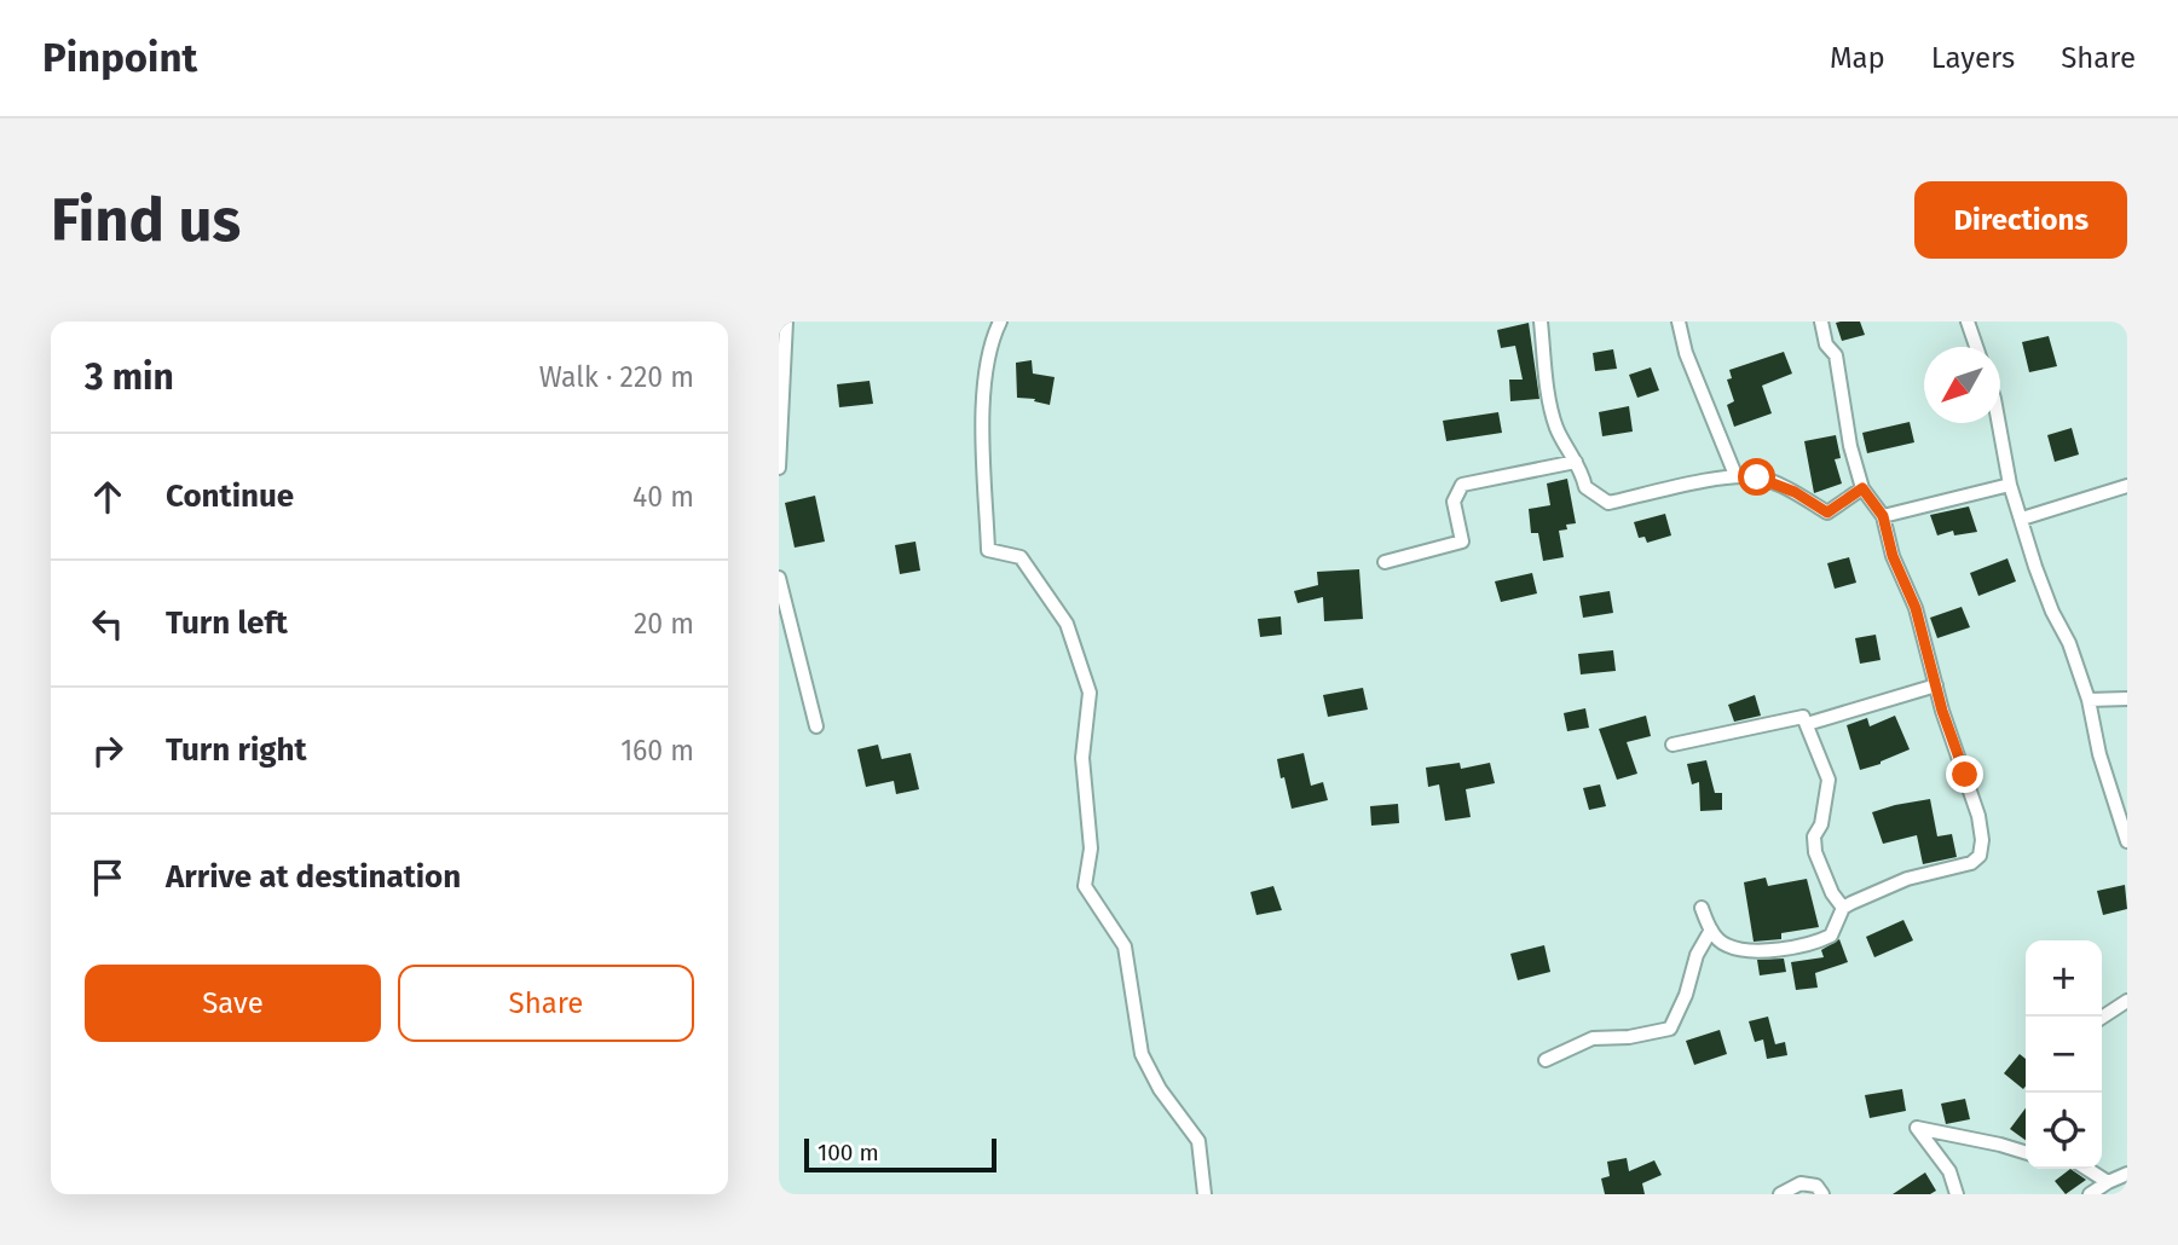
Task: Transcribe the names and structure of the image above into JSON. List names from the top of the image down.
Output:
{
  "scale_bar": "100 m",
  "north": "bottom left",
  "page": {
    "header": "Pinpoint",
    "nav": ["Map", "Layers", "Share"],
    "buttons": [
      "Directions",
      ["Save", "Share"]
    ],
    "title": "Find us",
    "heading": ["3 min", "Walk · 220 m"],
    "list": [
      ["Continue", "40 m"],
      ["Turn left", "20 m"],
      ["Turn right", "160 m"],
      "Arrive at destination"
    ],
    "map_buttons": ["+", "−"],
    "scale": "100 m"
  }
}
